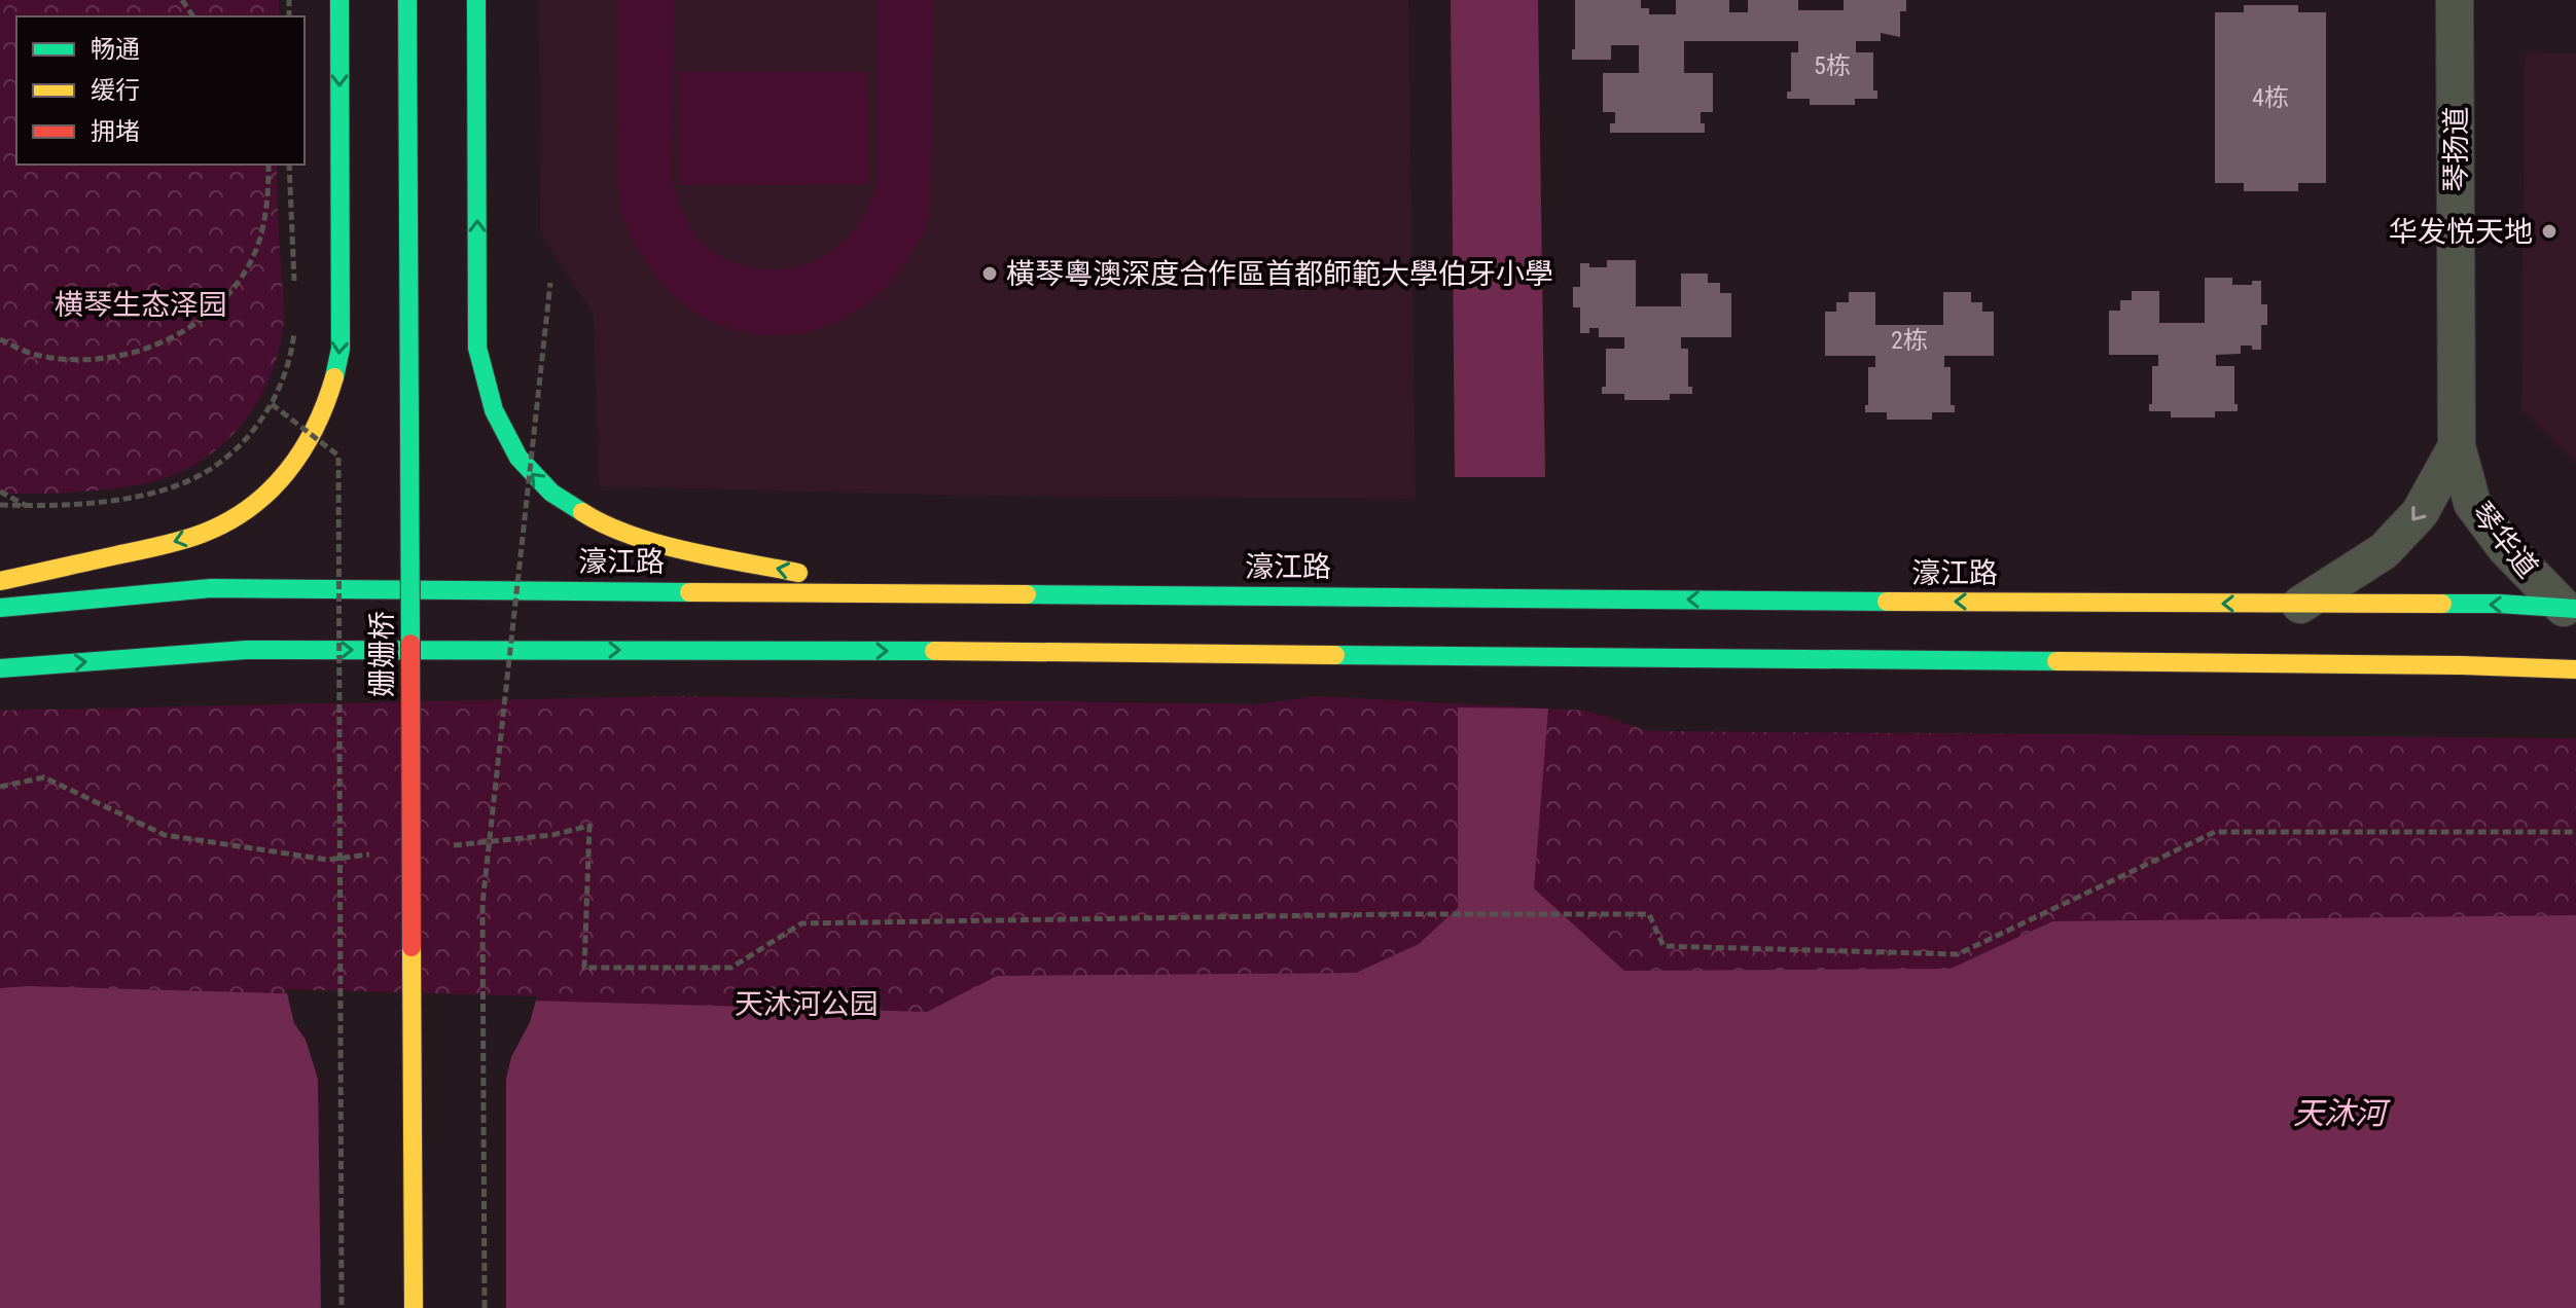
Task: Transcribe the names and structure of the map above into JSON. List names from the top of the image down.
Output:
{
  "streets": {
    "main road": ["濠江路", "姗姗桥"],
    "street": ["琴扬道", "琴华道"]
  },
  "crossings": [
    ["琴扬道", "琴华道"],
    ["琴华道", "濠江路"]
  ],
  "one_way": ["琴华道"],
  "water": ["天沐河"],
  "parks": ["横琴生态泽园", "天沐河公园"],
  "places": ["华发悦天地", "橫琴粵澳深度合作區首都師範大學伯牙小學"],
  "house_numbers": ["5栋", "4栋", "2栋"],
  "legend": ["畅通", "缓行", "拥堵"]
}
